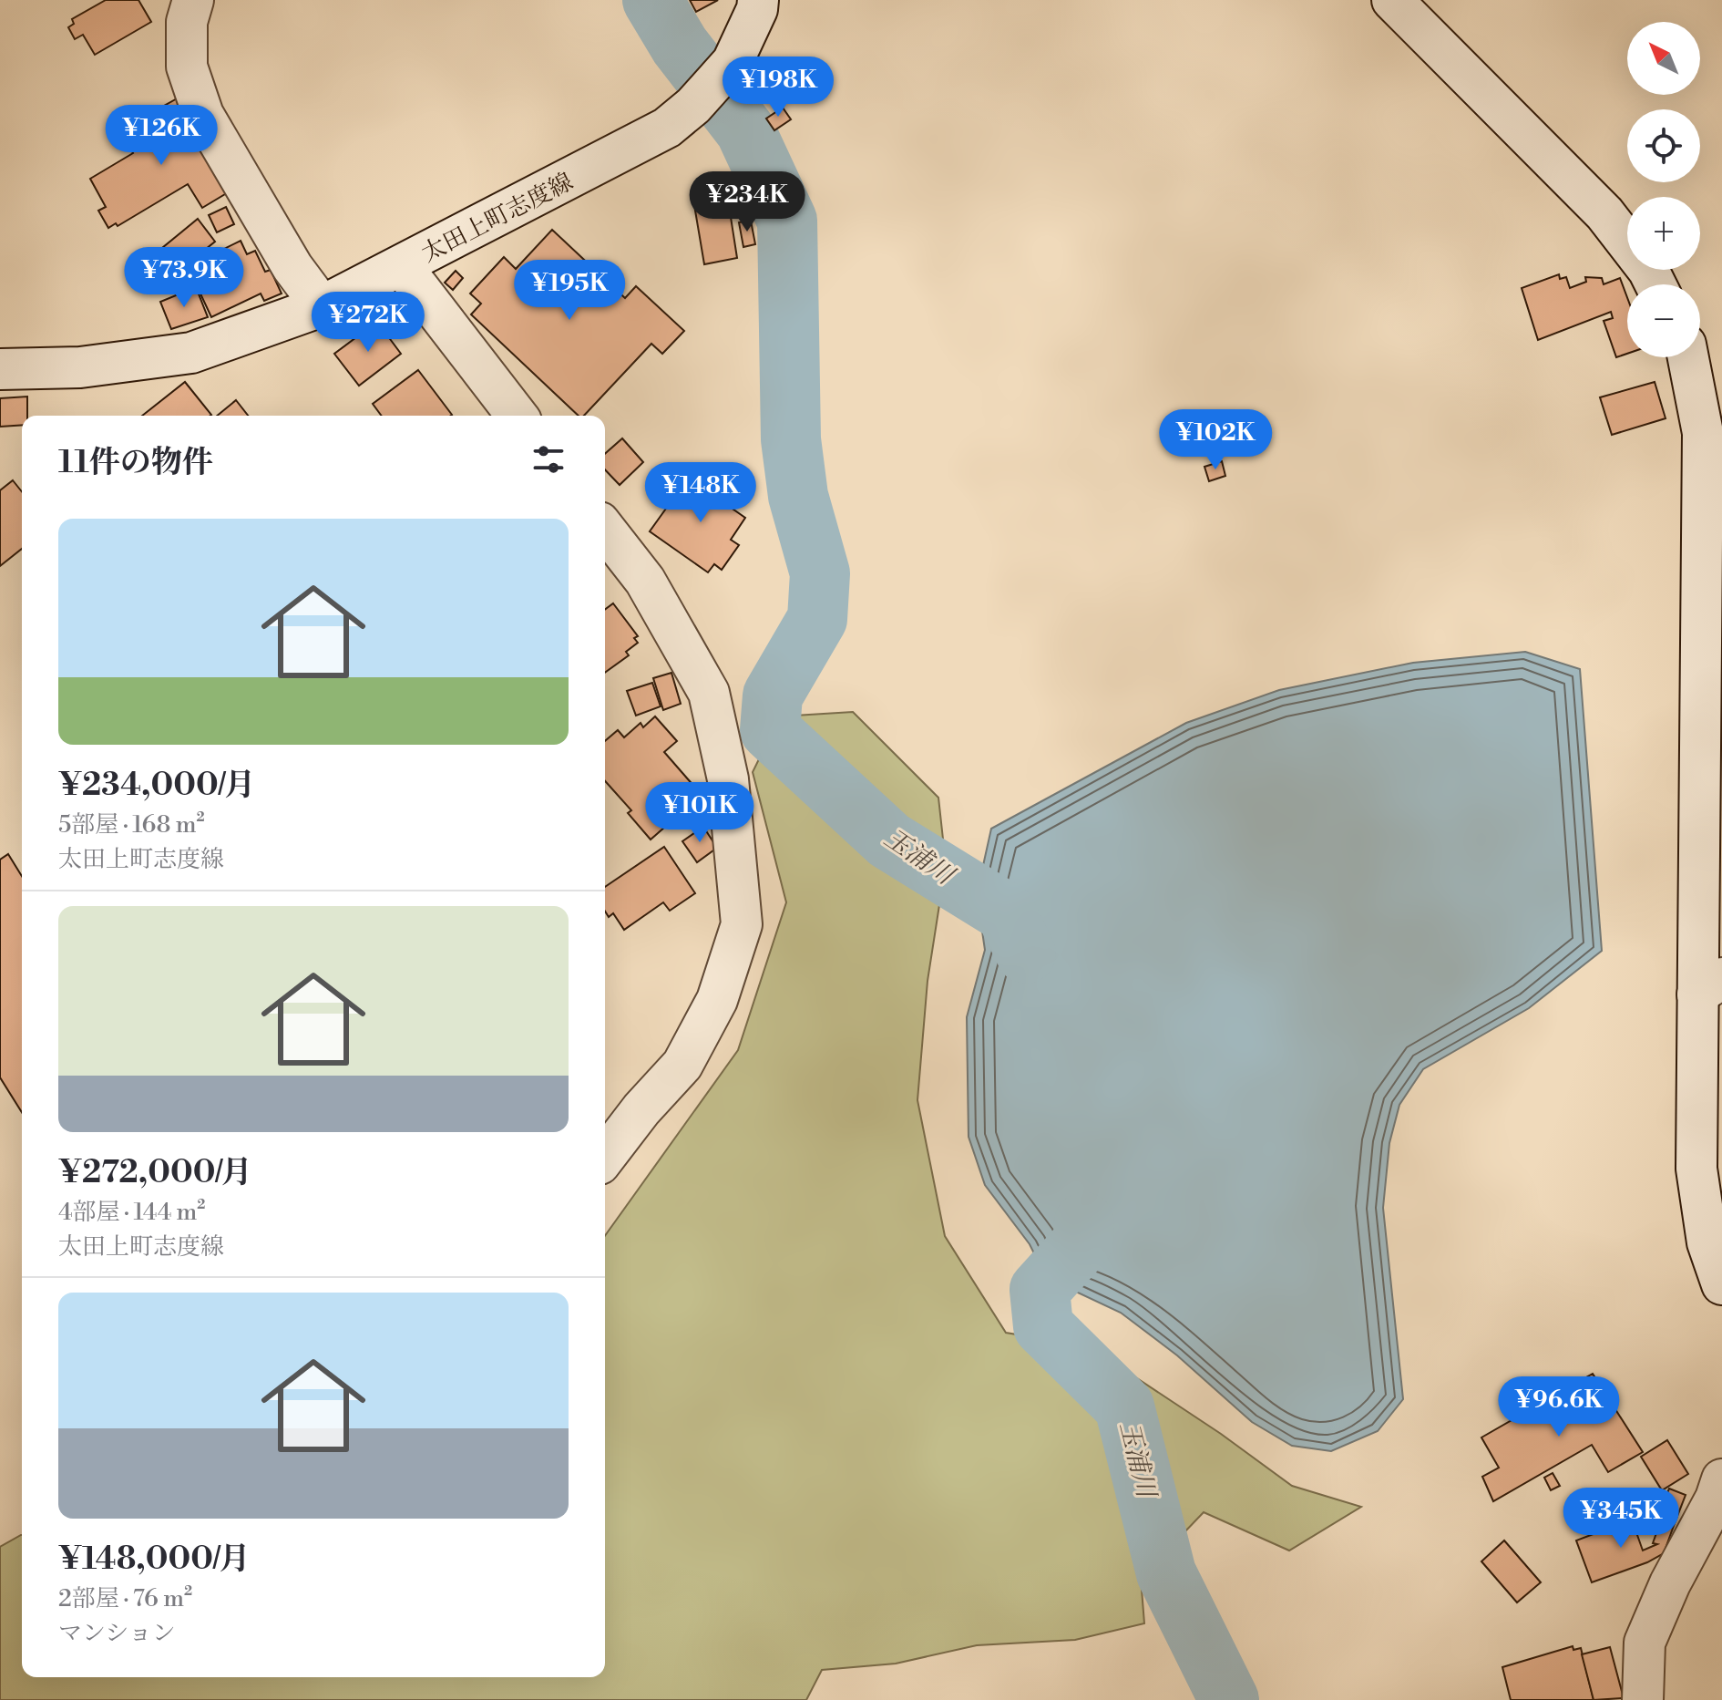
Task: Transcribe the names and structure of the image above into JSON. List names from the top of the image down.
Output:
{
  "streets": {
    "street": ["太田上町志度線"]
  },
  "water": ["玉浦川"],
  "north": "top left",
  "page": {
    "map_buttons": ["+", "−"],
    "price": [
      "¥198K",
      "¥126K",
      "¥234K",
      "¥73.9K",
      "¥195K",
      "¥272K",
      "¥102K",
      "¥148K",
      "¥101K",
      "¥96.6K",
      "¥345K"
    ],
    "heading": "11件の物件",
    "list": [
      {
        "name": "¥234,000/月",
        "note": "5部屋 · 168 m² · 太田上町志度線"
      },
      {
        "name": "¥272,000/月",
        "note": "4部屋 · 144 m² · 太田上町志度線"
      },
      {
        "name": "¥148,000/月",
        "note": "2部屋 · 76 m² · マンション"
      }
    ]
  }
}
